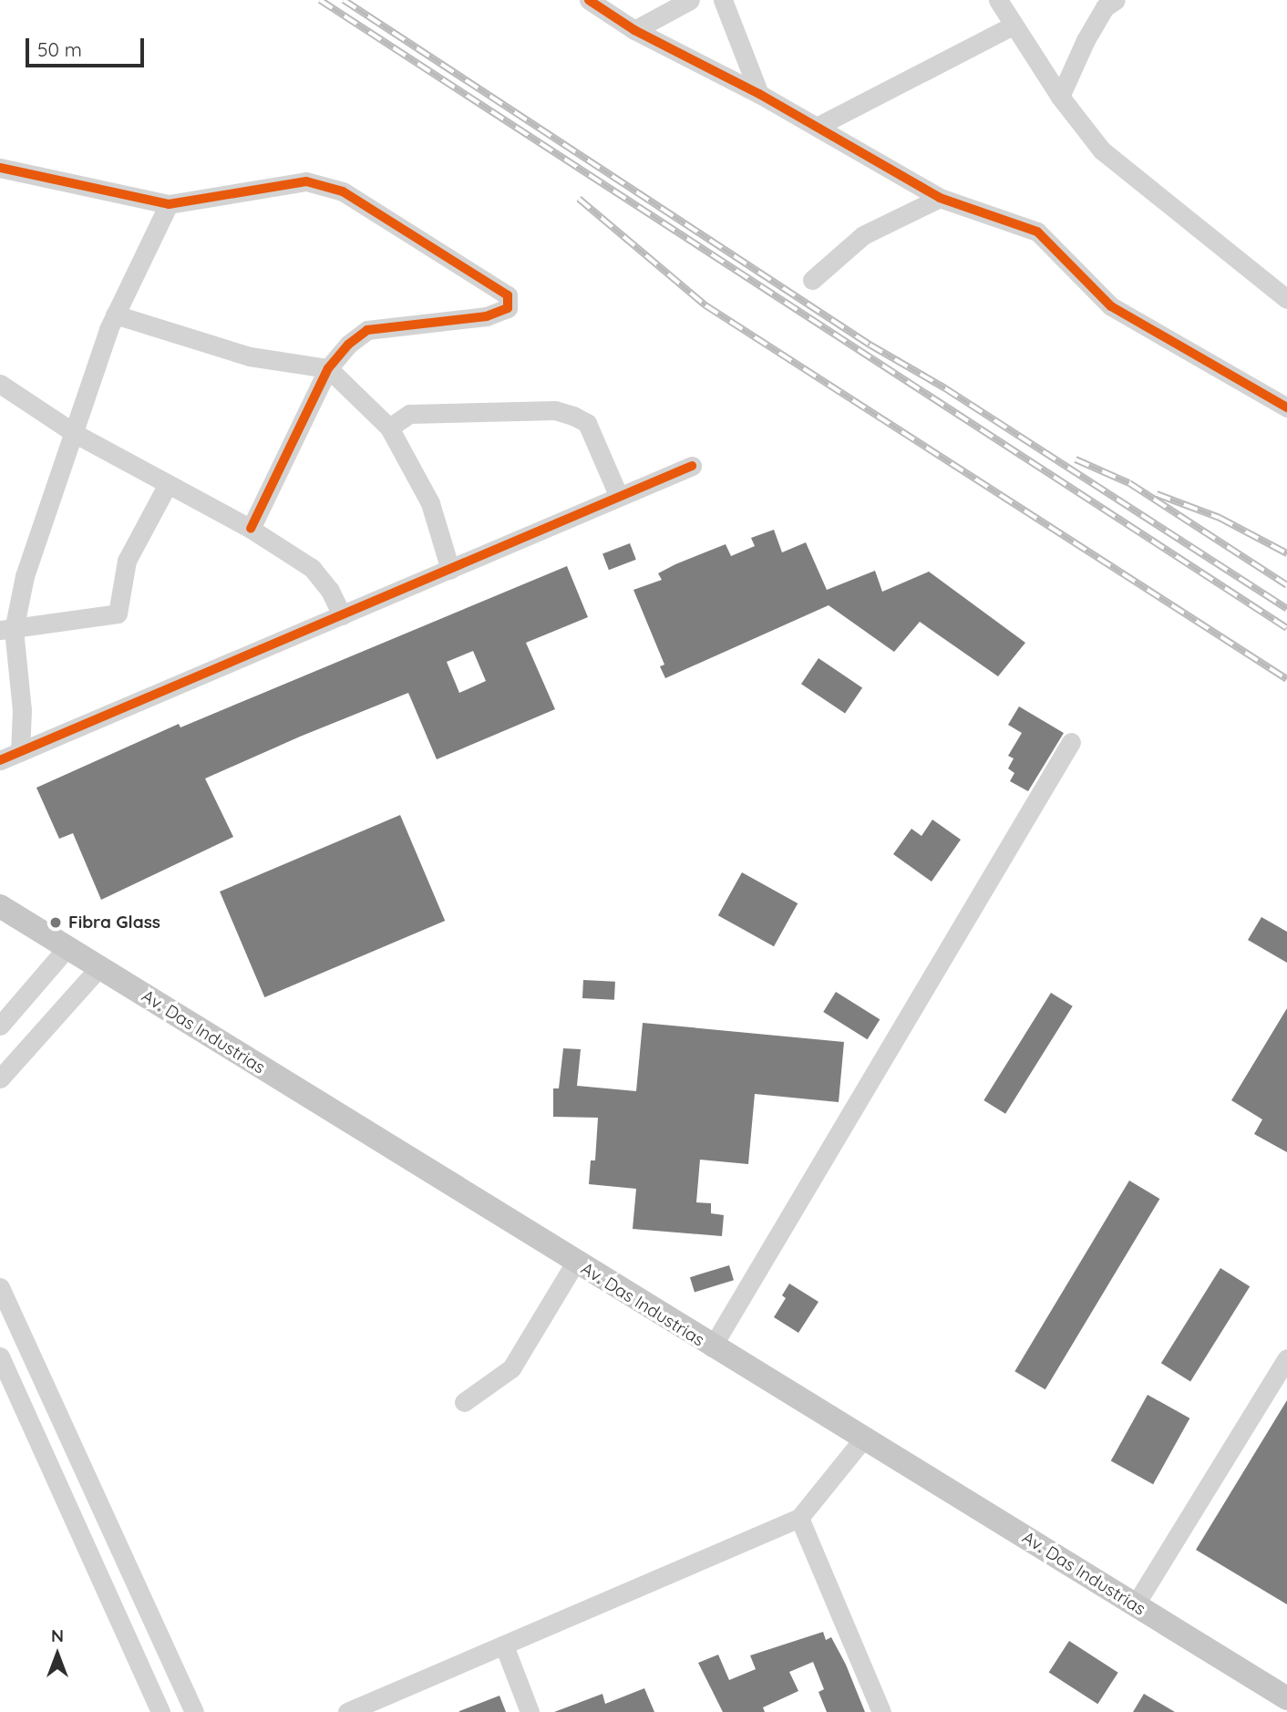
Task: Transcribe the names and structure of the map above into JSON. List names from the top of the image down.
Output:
{
  "streets": {
    "main road": ["Av. Das Industrias"]
  },
  "places": ["Fibra Glass"],
  "scale_bar": "50 m",
  "north": "top"
}
